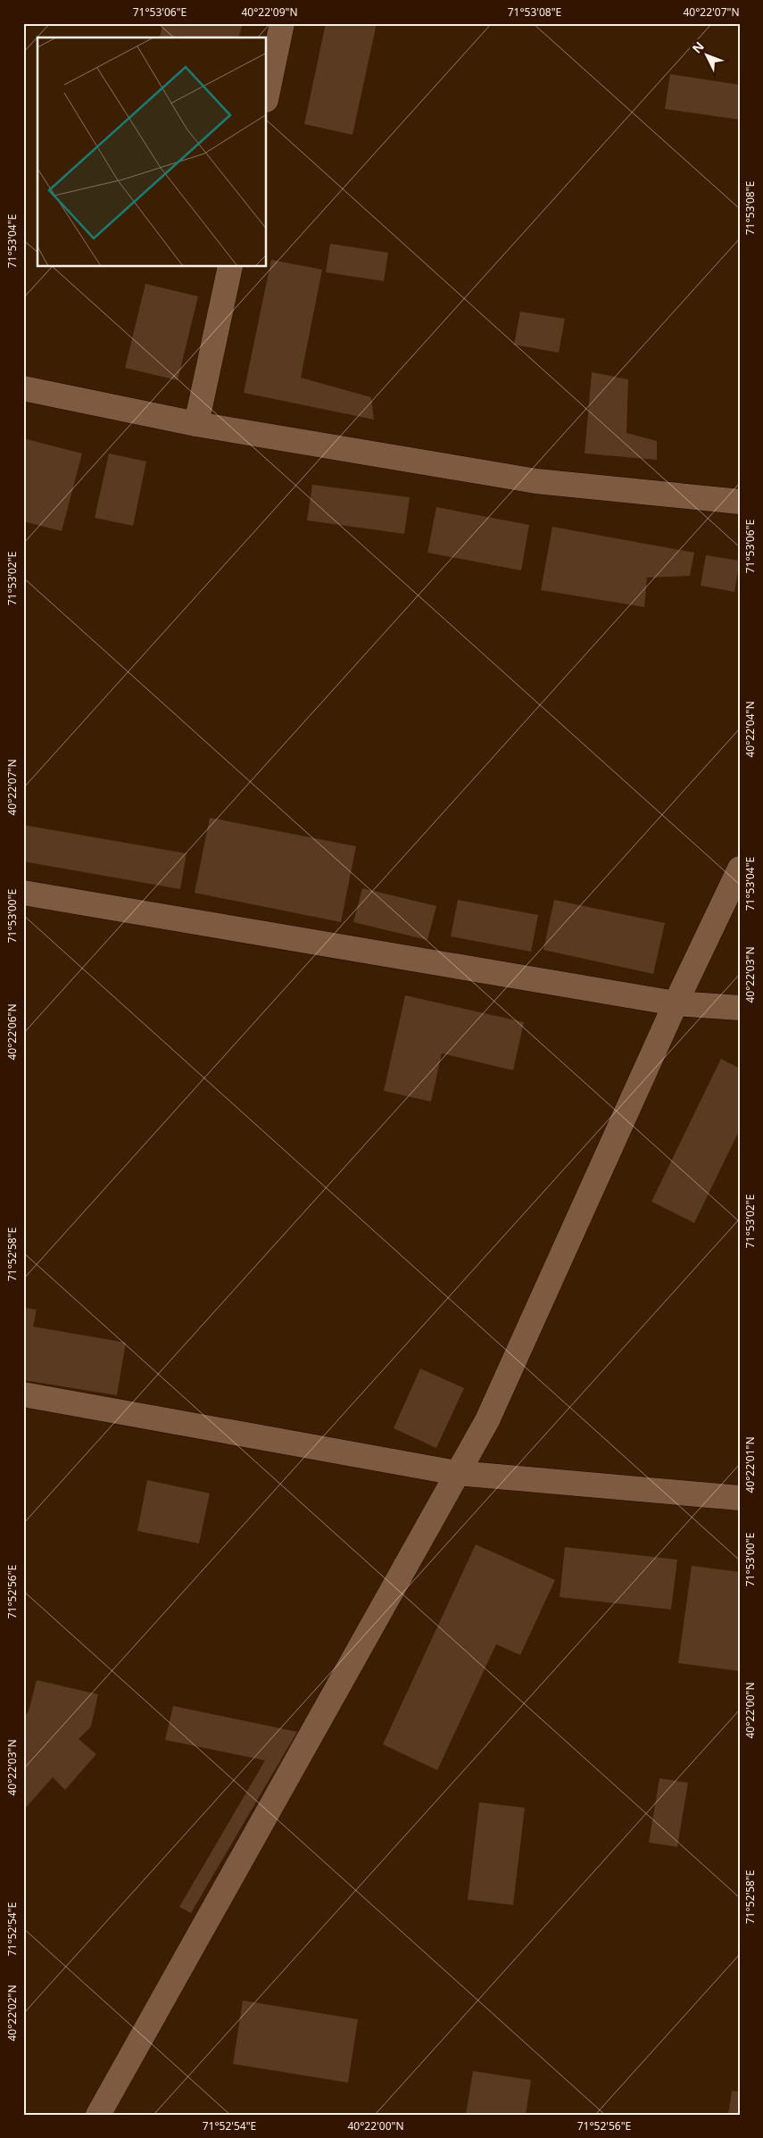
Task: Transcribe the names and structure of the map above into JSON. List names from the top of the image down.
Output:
{
  "north": "top left",
  "coordinates": [
    "71°53'06\"E",
    "40°22'09\"N",
    "71°53'08\"E",
    "40°22'07\"N",
    "71°53'04\"E",
    "71°53'02\"E",
    "40°22'04\"N",
    "71°53'00\"E",
    "40°22'03\"N",
    "40°22'06\"N",
    "71°52'58\"E",
    "40°22'01\"N",
    "71°52'56\"E",
    "40°22'00\"N",
    "71°52'54\"E",
    "40°22'02\"N"
  ]
}
